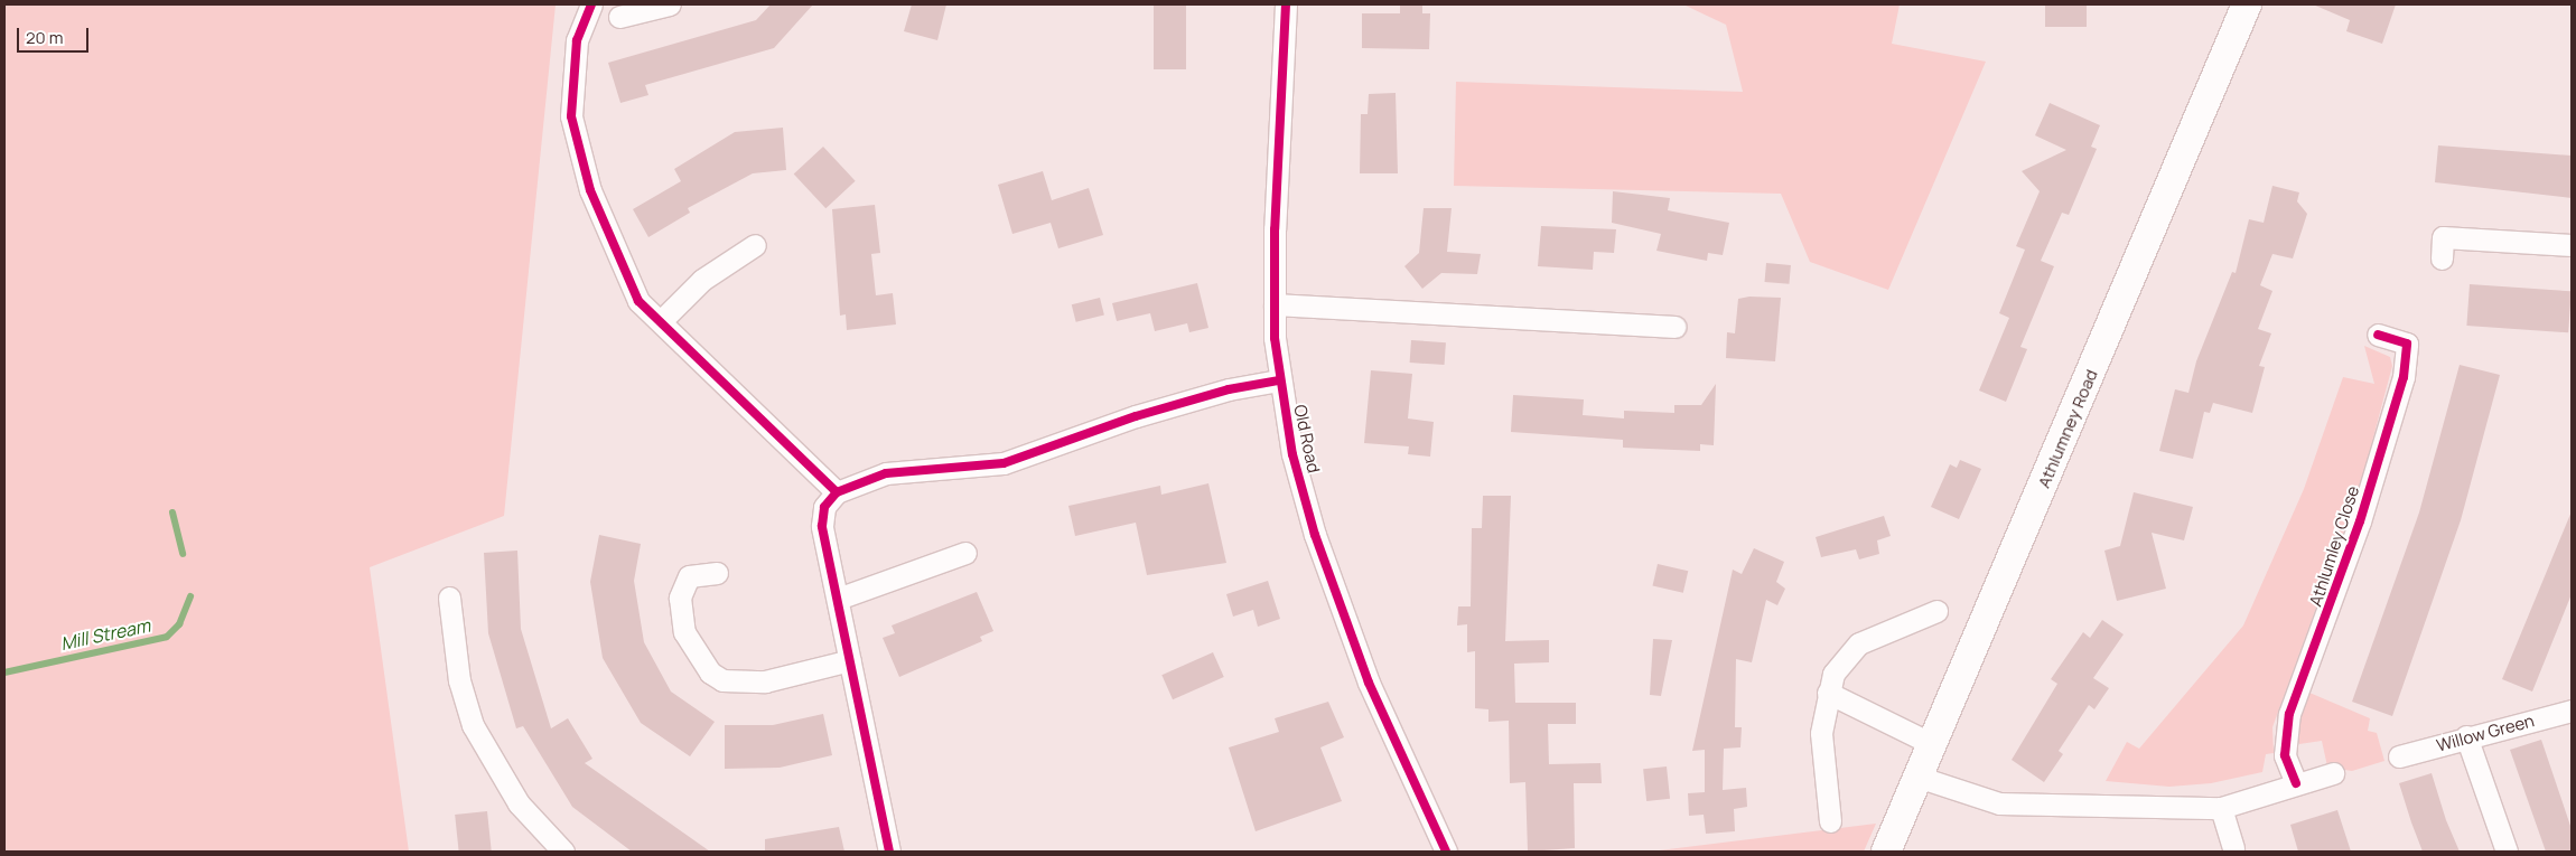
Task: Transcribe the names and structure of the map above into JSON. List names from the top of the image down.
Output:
{
  "streets": {
    "main road": ["Athlumney Road"],
    "street": ["Old Road", "Athlumley Close", "Willow Green"]
  },
  "water": ["Mill Stream"],
  "scale_bar": "20 m"
}
